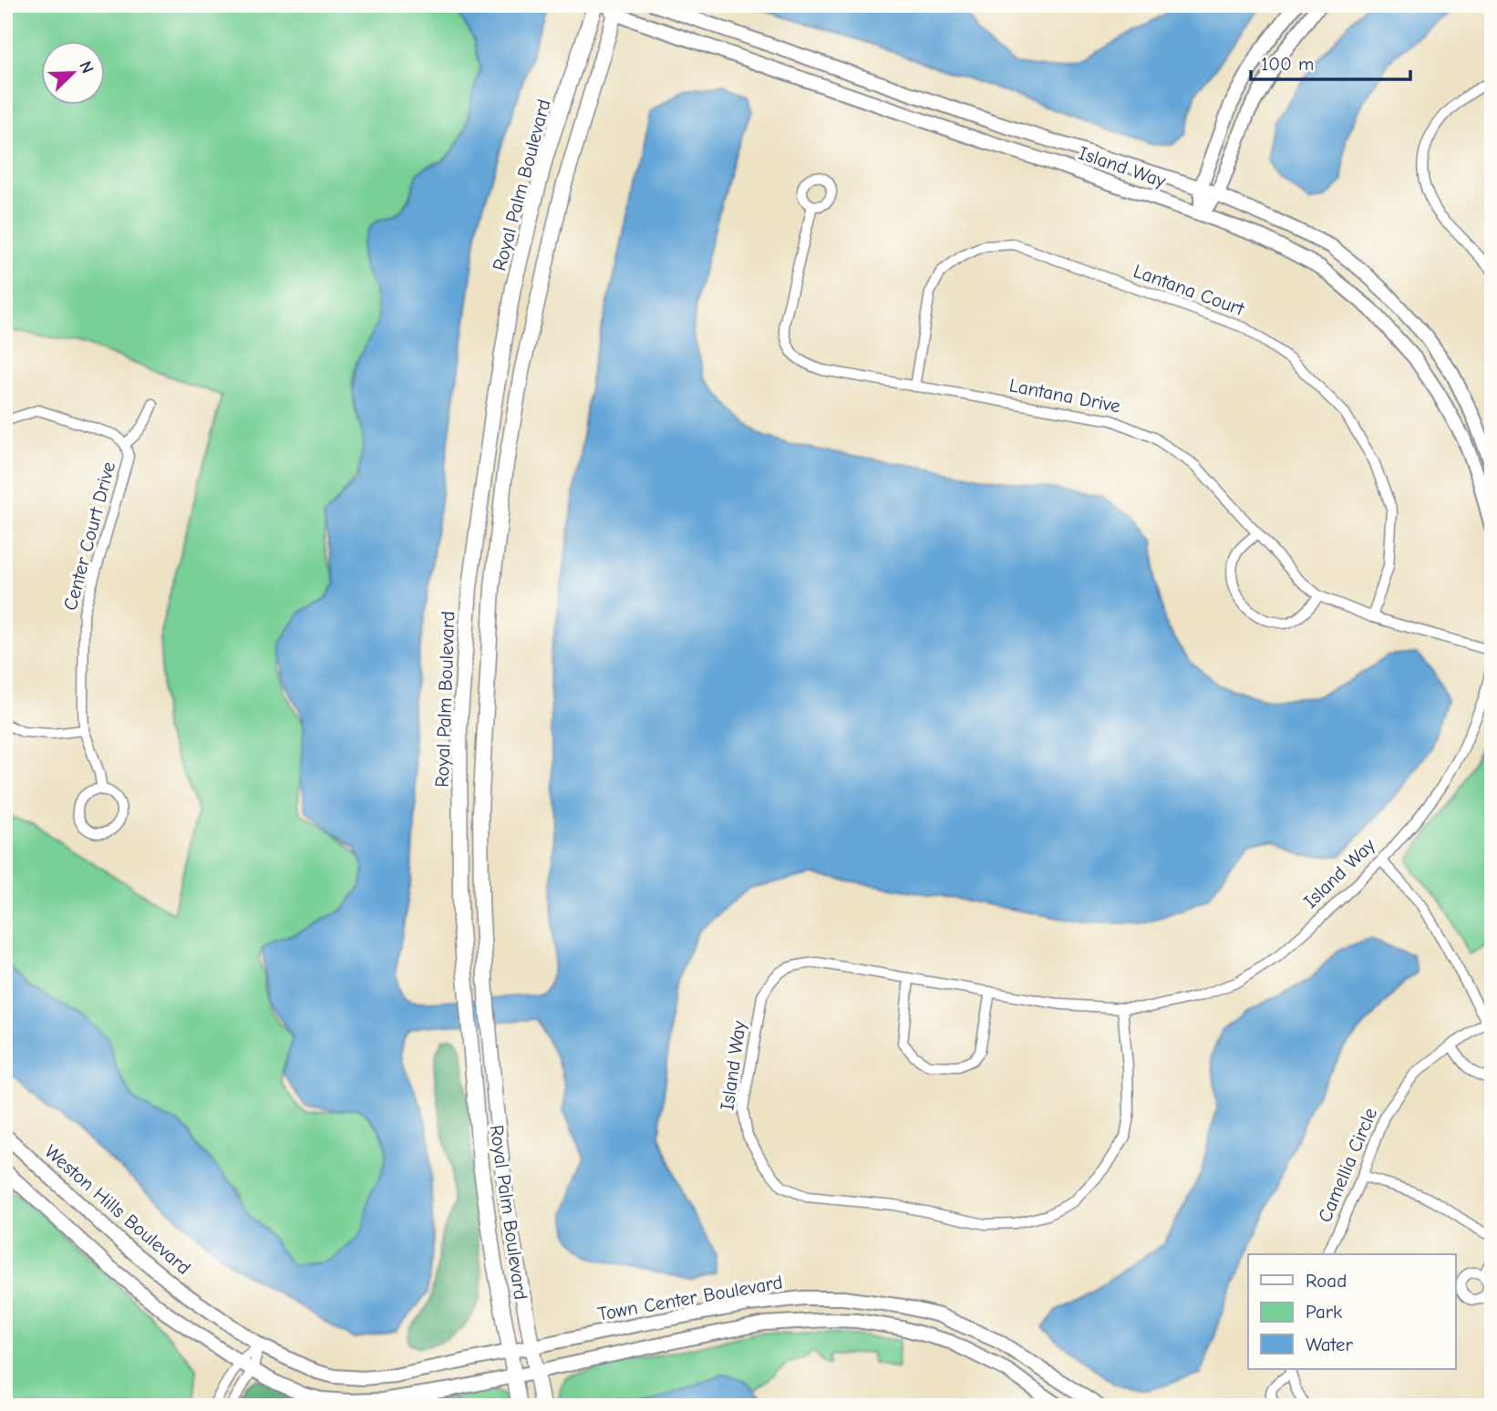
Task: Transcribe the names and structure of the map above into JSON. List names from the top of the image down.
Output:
{
  "streets": {
    "main road": ["Royal Palm Boulevard"],
    "street": [
      "Island Way",
      "Lantana Court",
      "Lantana Drive",
      "Center Court Drive",
      "Camellia Circle",
      "Weston Hills Boulevard",
      "Town Center Boulevard"
    ]
  },
  "crossings": [
    ["Island Way", "Royal Palm Boulevard"],
    ["Royal Palm Boulevard", "Weston Hills Boulevard"],
    ["Royal Palm Boulevard", "Town Center Boulevard"],
    ["Lantana Court", "Lantana Drive"],
    ["Weston Hills Boulevard", "Town Center Boulevard"]
  ],
  "legend": ["Road", "Park", "Water"],
  "scale_bar": "100 m",
  "north": "top right"
}
